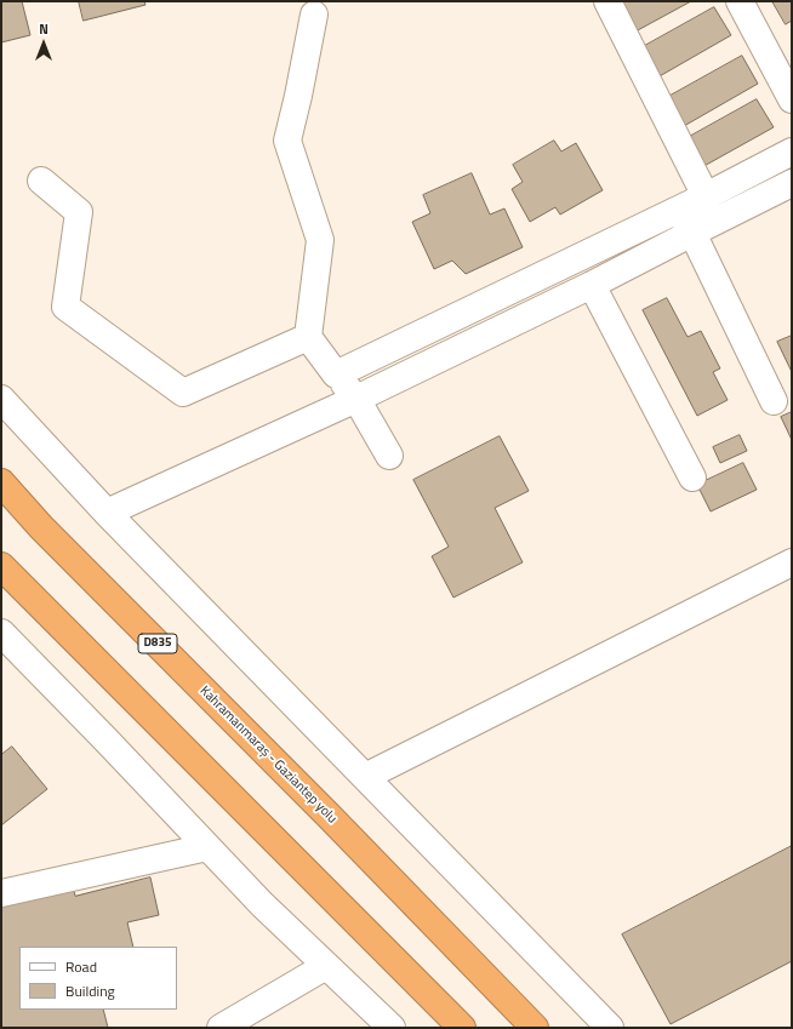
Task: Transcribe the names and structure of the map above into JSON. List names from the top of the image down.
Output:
{
  "streets": {
    "highway": ["D835", "Kahramanmaraş - Gaziantep yolu"]
  },
  "legend": ["Road", "Building"],
  "north": "top"
}
